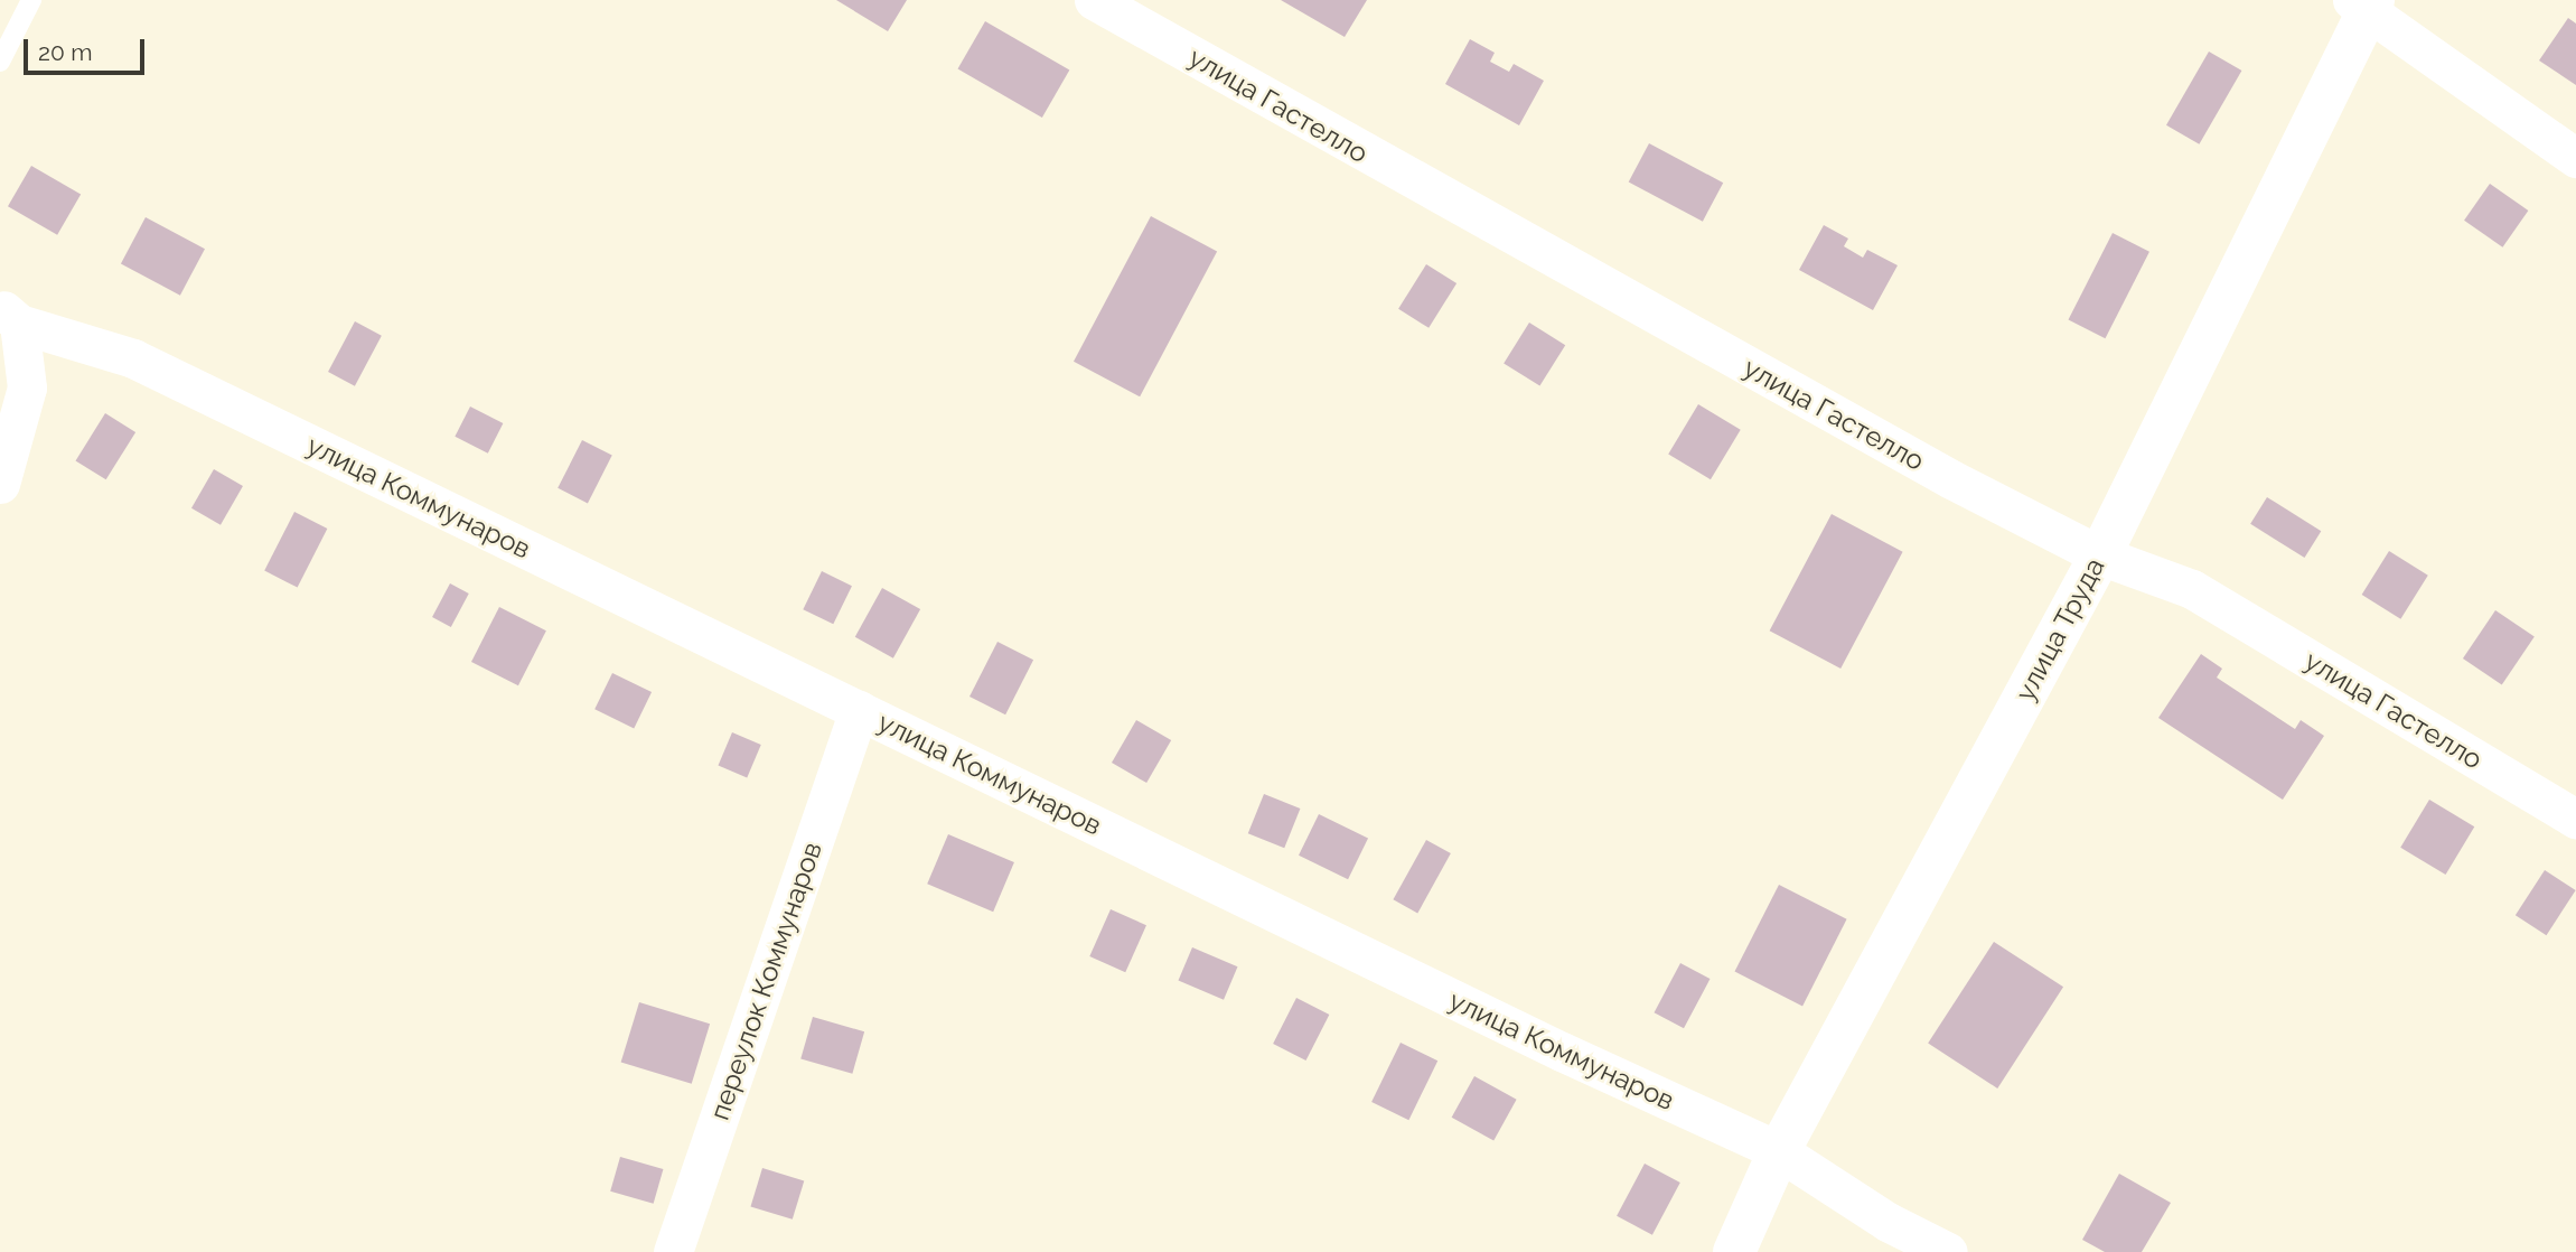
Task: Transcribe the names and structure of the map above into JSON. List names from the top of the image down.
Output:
{
  "streets": {
    "street": [
      "улица Гастелло",
      "улица Коммунаров",
      "улица Труда",
      "переулок Коммунаров"
    ]
  },
  "crossings": [
    ["улица Гастелло", "улица Труда"],
    ["улица Коммунаров", "улица Труда"],
    ["улица Коммунаров", "переулок Коммунаров"]
  ],
  "scale_bar": "20 m"
}
